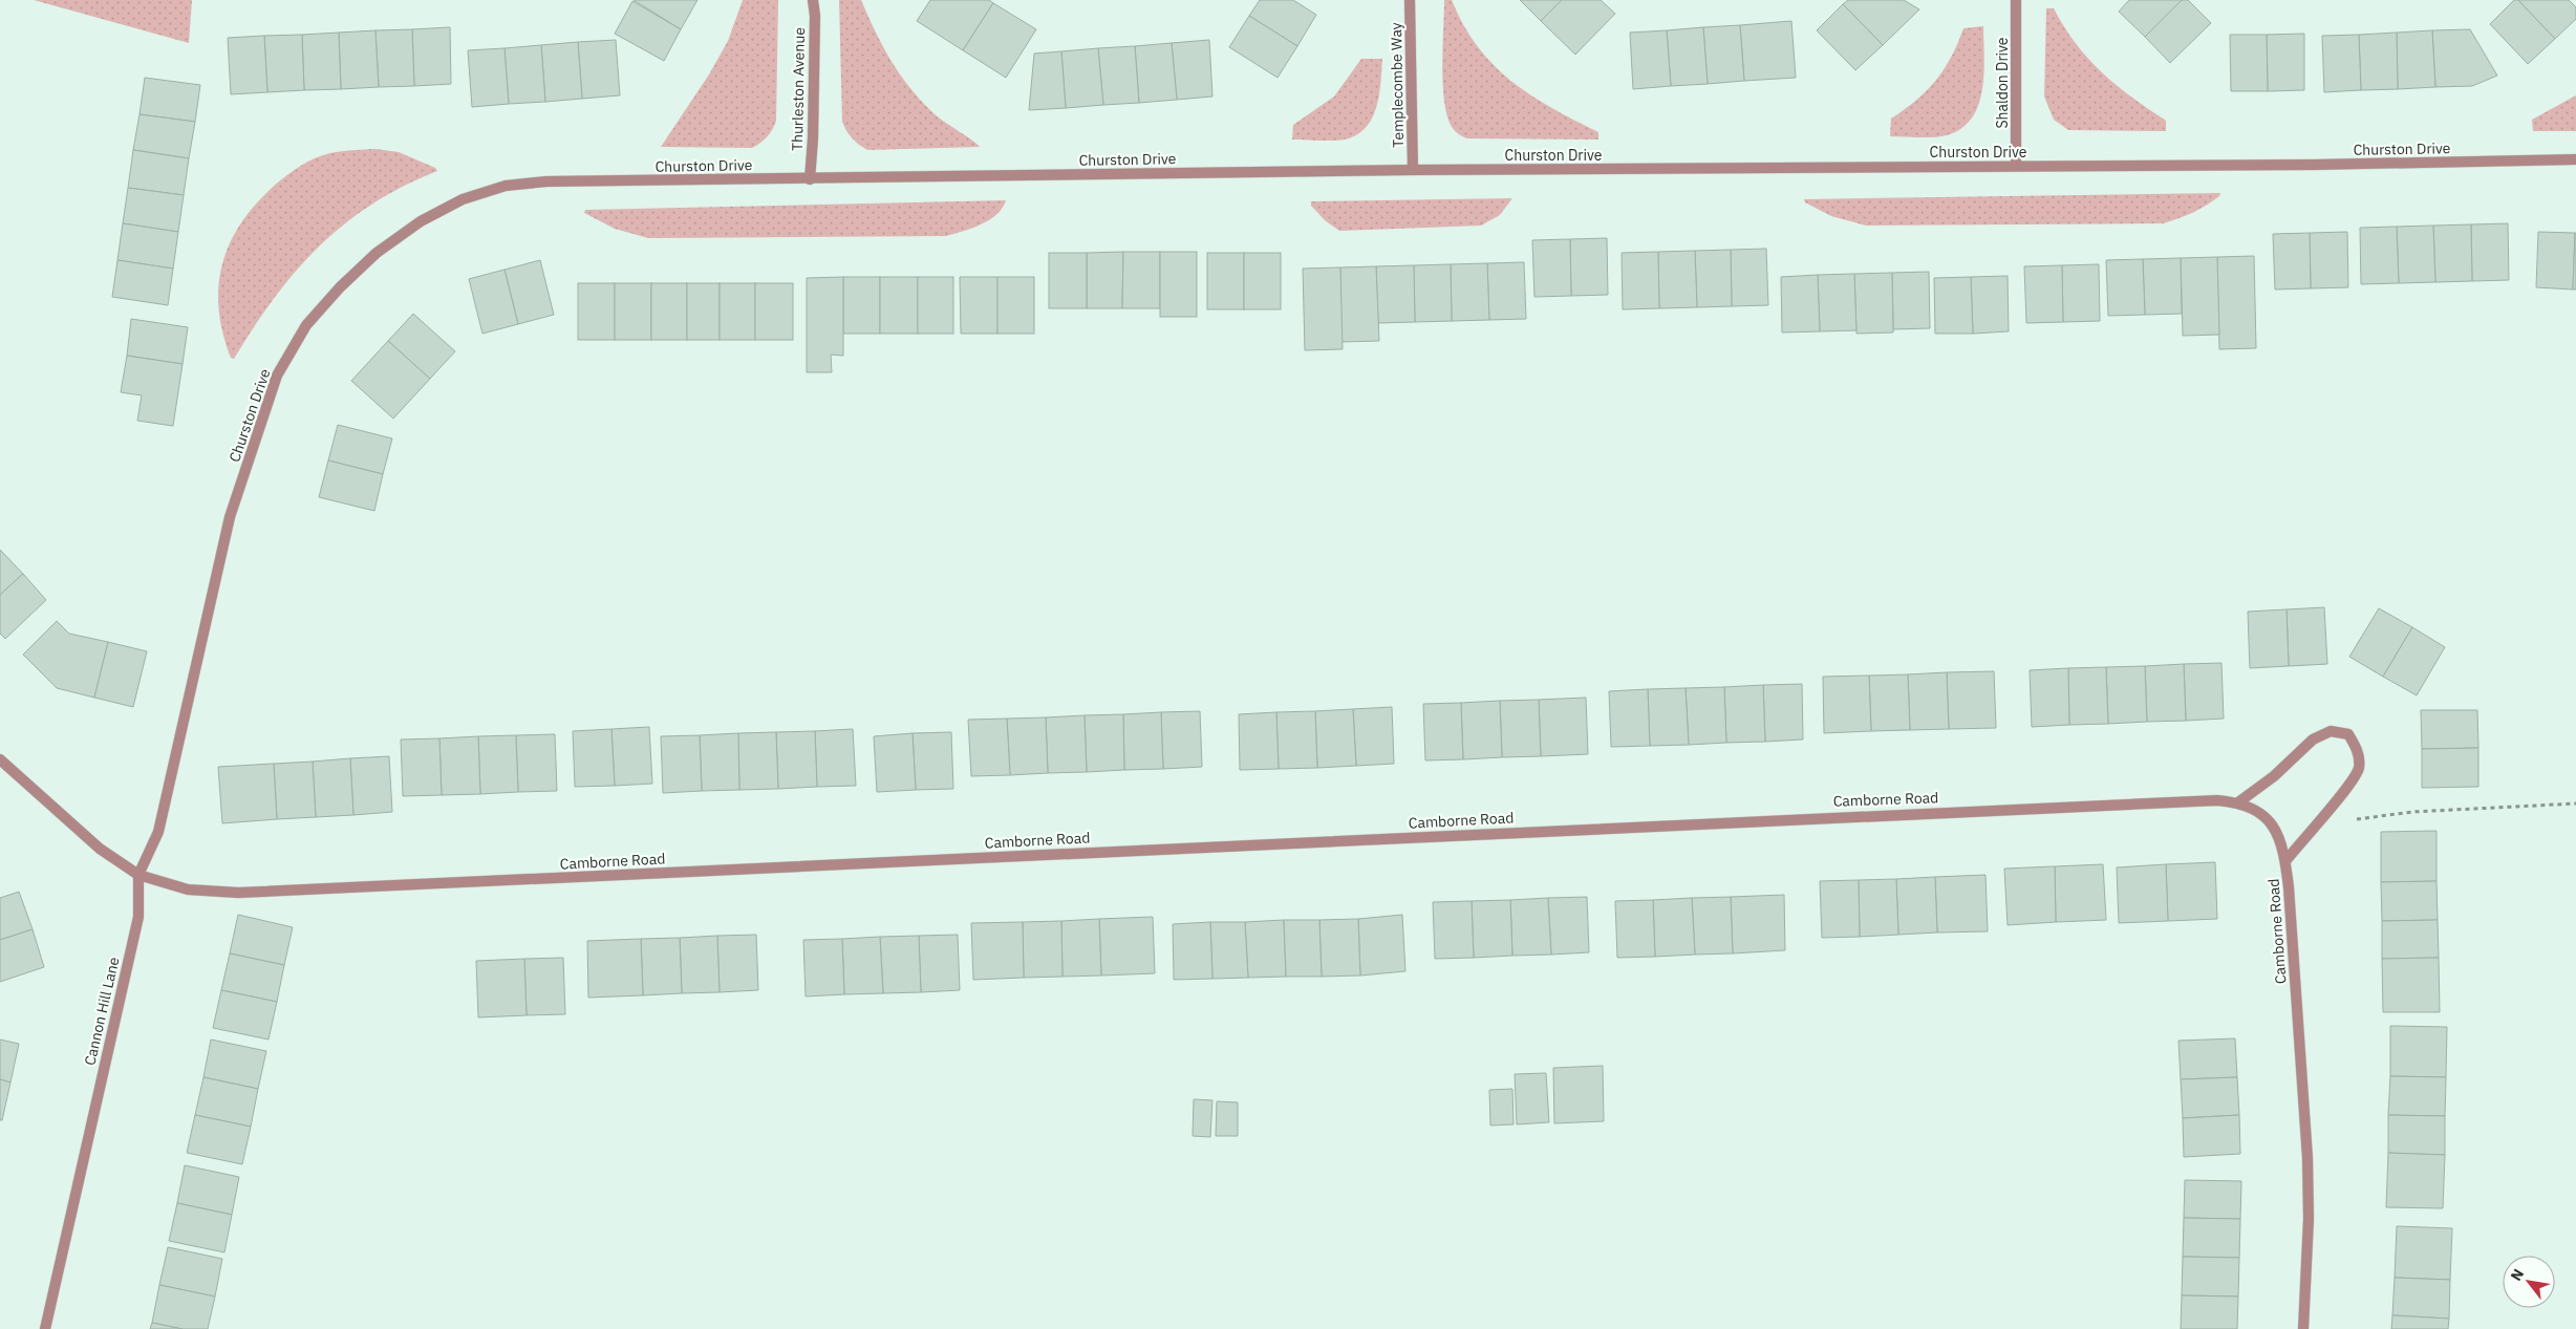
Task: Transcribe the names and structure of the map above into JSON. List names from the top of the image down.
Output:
{
  "streets": {
    "street": [
      "Shaldon Drive",
      "Templecombe Way",
      "Thurleston Avenue",
      "Churston Drive",
      "Camborne Road",
      "Cannon Hill Lane"
    ]
  },
  "crossings": [
    ["Shaldon Drive", "Churston Drive"],
    ["Templecombe Way", "Churston Drive"],
    ["Thurleston Avenue", "Churston Drive"],
    ["Churston Drive", "Camborne Road"],
    ["Churston Drive", "Cannon Hill Lane"],
    ["Camborne Road", "Cannon Hill Lane"]
  ],
  "north": "top left"
}
